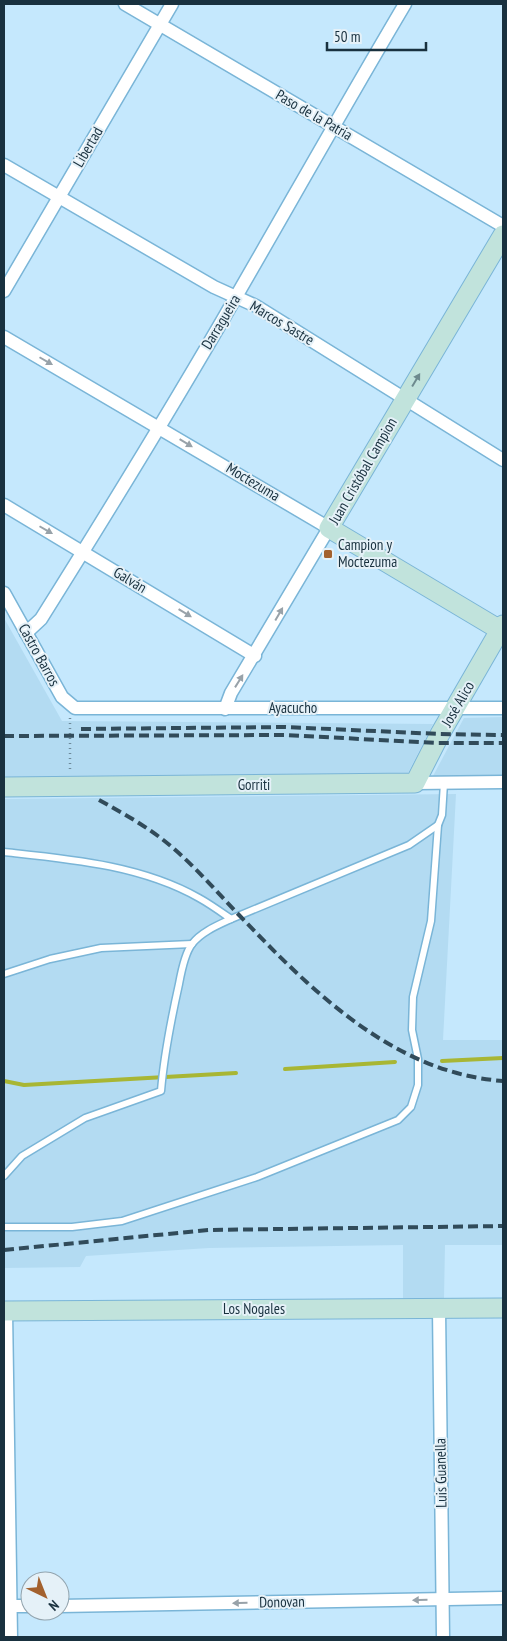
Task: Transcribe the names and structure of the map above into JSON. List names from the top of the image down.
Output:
{
  "streets": {
    "street": [
      "Paso de la Patria",
      "Libertad",
      "Darragueira",
      "Marcos Sastre",
      "Juan Cristóbal Campion",
      "Moctezuma",
      "Galván",
      "Castro Barros",
      "José Alico",
      "Ayacucho",
      "Gorriti",
      "Los Nogales",
      "Luis Guanella",
      "Donovan"
    ]
  },
  "crossings": [
    ["Paso de la Patria", "Libertad"],
    ["Paso de la Patria", "Darragueira"],
    ["Libertad", "Marcos Sastre"],
    ["Darragueira", "Marcos Sastre"],
    ["Darragueira", "Moctezuma"],
    ["Darragueira", "Galván"],
    ["Darragueira", "Castro Barros"],
    ["Marcos Sastre", "Juan Cristóbal Campion"],
    ["Juan Cristóbal Campion", "Moctezuma"],
    ["Juan Cristóbal Campion", "Galván"],
    ["Juan Cristóbal Campion", "Ayacucho"],
    ["Moctezuma", "José Alico"],
    ["Castro Barros", "Ayacucho"],
    ["José Alico", "Ayacucho"],
    ["José Alico", "Gorriti"],
    ["Los Nogales", "Luis Guanella"],
    ["Luis Guanella", "Donovan"]
  ],
  "one_way": [
    "Juan Cristóbal Campion",
    "Moctezuma",
    "Galván",
    "Donovan"
  ],
  "places": {
    "transit": ["Campion y Moctezuma"]
  },
  "scale_bar": "50 m",
  "north": "bottom right"
}
